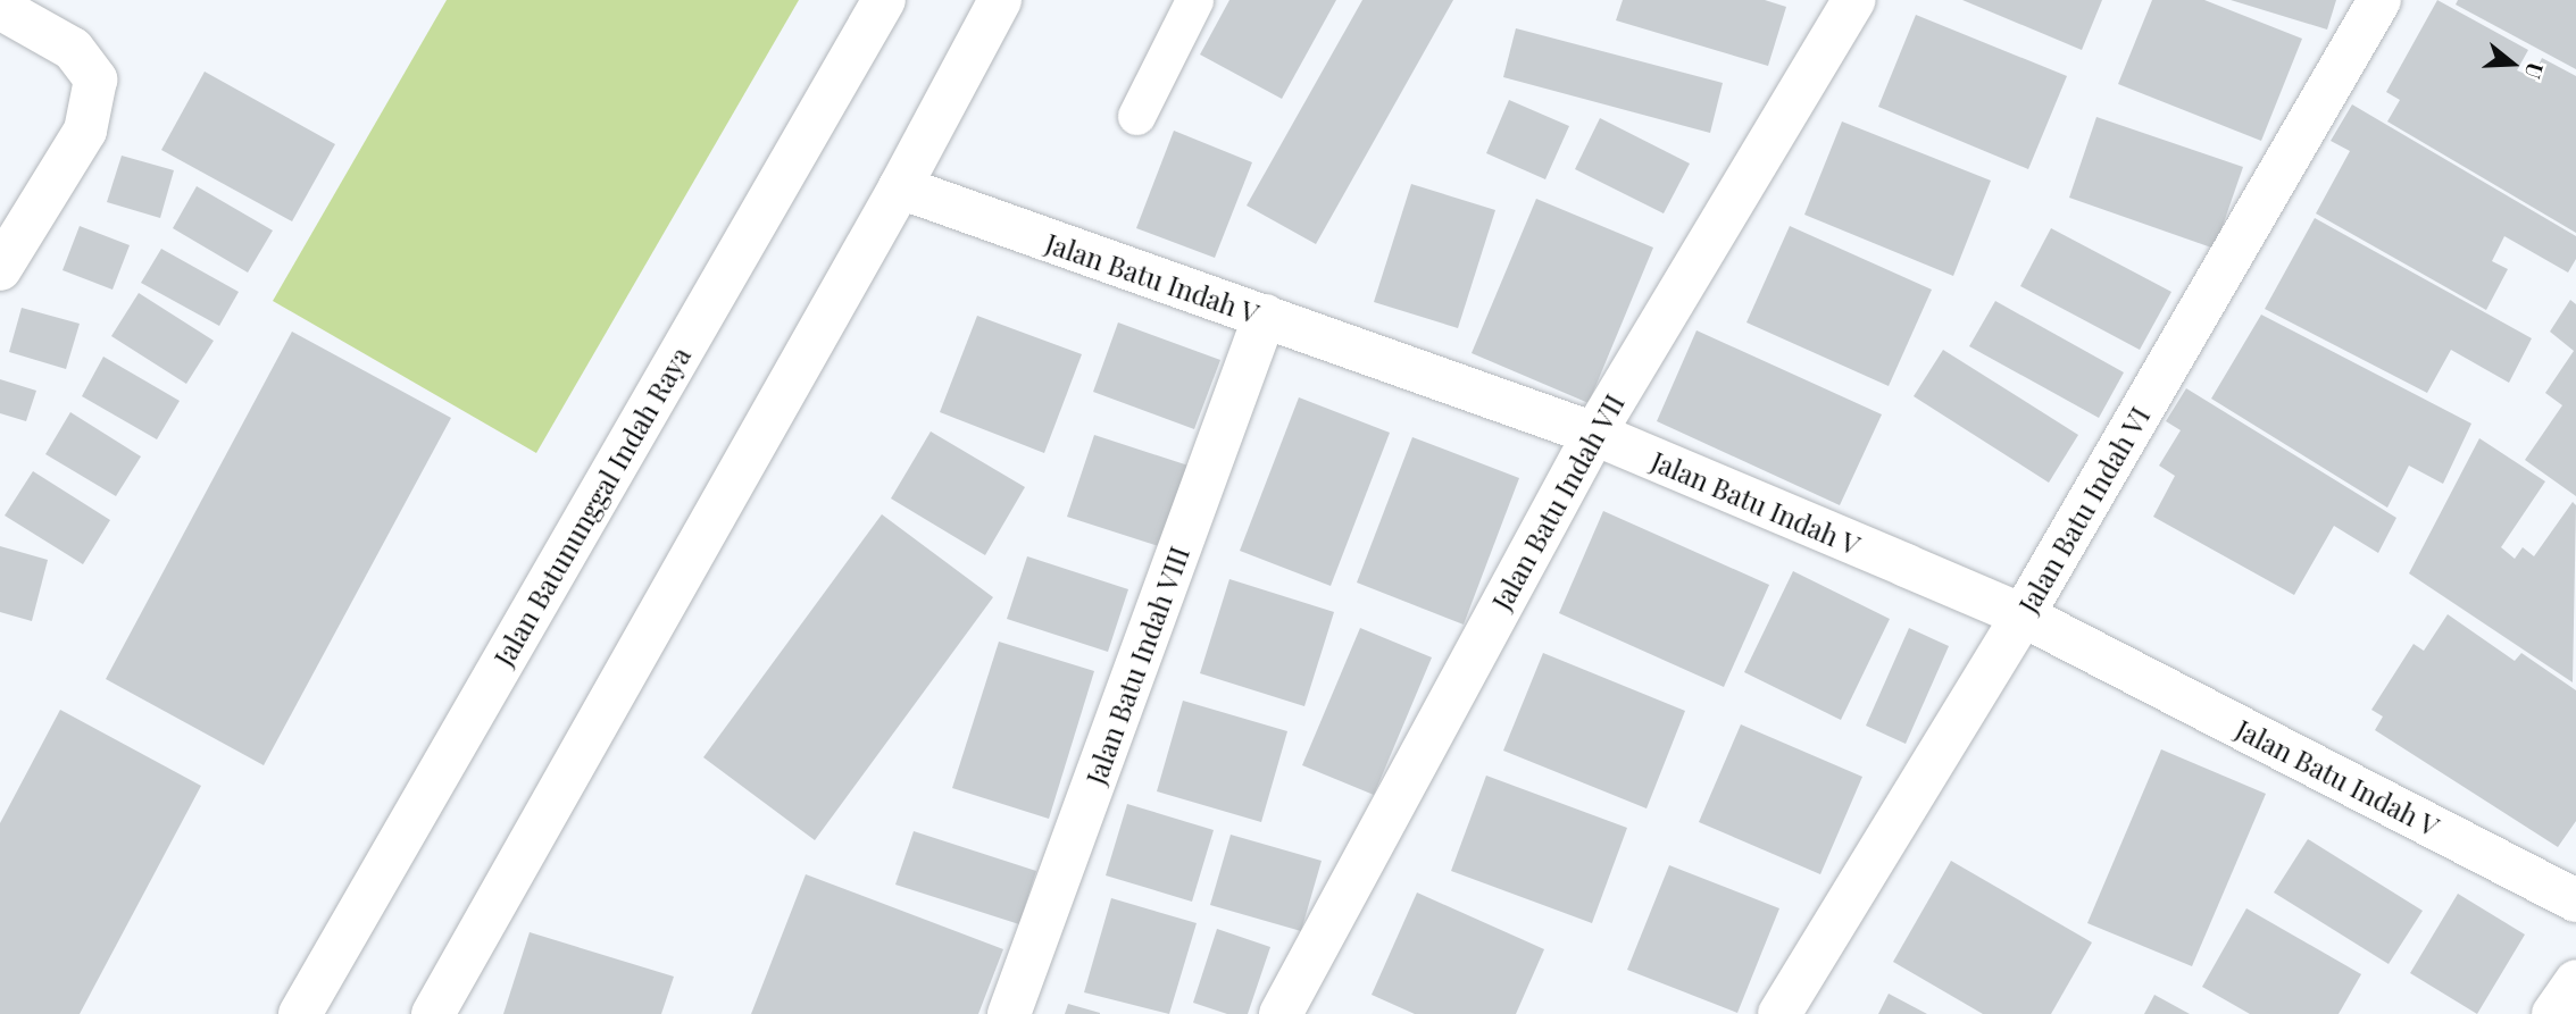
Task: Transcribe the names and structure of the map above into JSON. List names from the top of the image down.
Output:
{
  "streets": {
    "street": [
      "Jalan Batu Indah V",
      "Jalan Batu Indah VII",
      "Jalan Batununggal Indah Raya",
      "Jalan Batu Indah VI",
      "Jalan Batu Indah VIII"
    ]
  },
  "crossings": [
    ["Jalan Batu Indah V", "Jalan Batu Indah VII"],
    ["Jalan Batu Indah V", "Jalan Batu Indah VI"],
    ["Jalan Batu Indah V", "Jalan Batu Indah VIII"]
  ],
  "north": "right"
}
